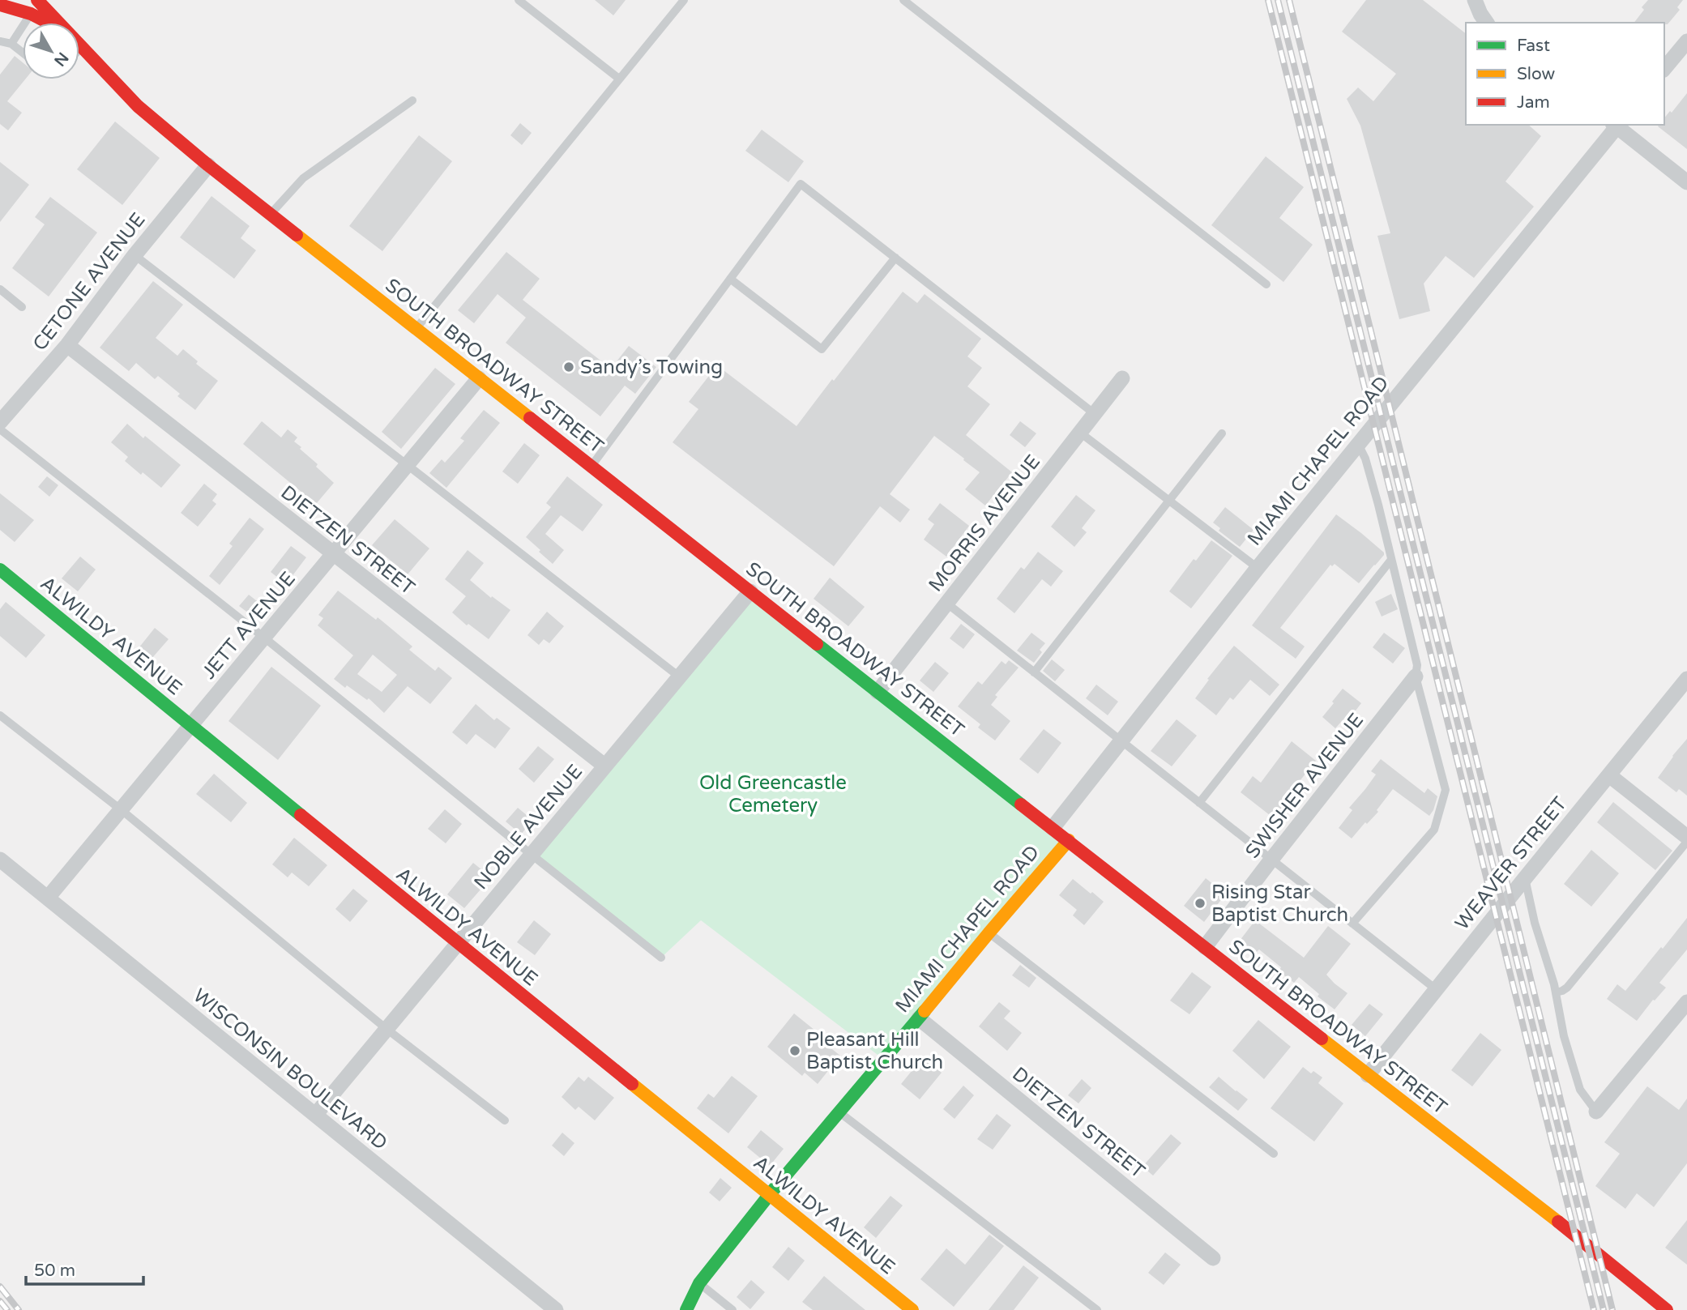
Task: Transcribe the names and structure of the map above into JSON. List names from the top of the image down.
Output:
{
  "streets": {
    "street": [
      "CETONE AVENUE",
      "SOUTH BROADWAY STREET",
      "MIAMI CHAPEL ROAD",
      "MORRIS AVENUE",
      "DIETZEN STREET",
      "JETT AVENUE",
      "ALWILDY AVENUE",
      "SWISHER AVENUE",
      "NOBLE AVENUE",
      "WEAVER STREET",
      "WISCONSIN BOULEVARD"
    ]
  },
  "crossings": [
    ["CETONE AVENUE", "SOUTH BROADWAY STREET"],
    ["CETONE AVENUE", "DIETZEN STREET"],
    ["SOUTH BROADWAY STREET", "MIAMI CHAPEL ROAD"],
    ["SOUTH BROADWAY STREET", "MORRIS AVENUE"],
    ["SOUTH BROADWAY STREET", "JETT AVENUE"],
    ["SOUTH BROADWAY STREET", "SWISHER AVENUE"],
    ["SOUTH BROADWAY STREET", "NOBLE AVENUE"],
    ["SOUTH BROADWAY STREET", "WEAVER STREET"],
    ["MIAMI CHAPEL ROAD", "DIETZEN STREET"],
    ["MIAMI CHAPEL ROAD", "ALWILDY AVENUE"],
    ["DIETZEN STREET", "JETT AVENUE"],
    ["DIETZEN STREET", "NOBLE AVENUE"],
    ["JETT AVENUE", "ALWILDY AVENUE"],
    ["JETT AVENUE", "WISCONSIN BOULEVARD"],
    ["ALWILDY AVENUE", "NOBLE AVENUE"],
    ["NOBLE AVENUE", "WISCONSIN BOULEVARD"]
  ],
  "parks": ["Old Greencastle Cemetery"],
  "places": ["Sandy’s Towing", "Rising Star Baptist Church", "Pleasant Hill Baptist Church"],
  "legend": ["Fast", "Slow", "Jam"],
  "scale_bar": "50 m",
  "north": "bottom right"
}
